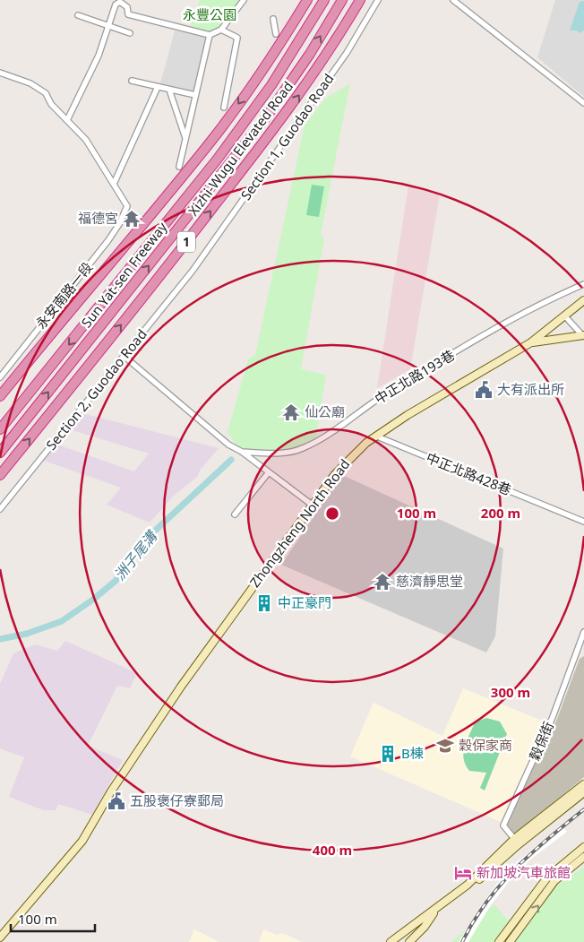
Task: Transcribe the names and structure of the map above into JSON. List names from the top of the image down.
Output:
{
  "streets": {
    "highway": ["Xizhi-Wugu Elevated Road", "1", "Sun Yat-sen Freeway"],
    "main road": ["Zhongzheng North Road"],
    "street": [
      "Section 1, Guodao Road",
      "永安南路一段",
      "中正北路193巷",
      "Section 2, Guodao Road",
      "中正北路428巷",
      "穀保街"
    ]
  },
  "crossings": [
    ["Section 1, Guodao Road", "Section 2, Guodao Road"],
    ["中正北路428巷", "Zhongzheng North Road"]
  ],
  "water": ["洲子尾溝"],
  "parks": ["永豐公園"],
  "places": {
    "temple": ["福德宮", "仙公廟", "慈濟靜思堂"],
    "public building": ["大有派出所", "五股褒仔寮郵局"],
    "building": ["中正豪門", "B棟"],
    "school or university": ["穀保家商"],
    "hotel": ["新加坡汽車旅館"]
  },
  "scale_bar": "100 m",
  "rings": [
    "100 m",
    "200 m",
    "300 m",
    "400 m"
  ]
}
